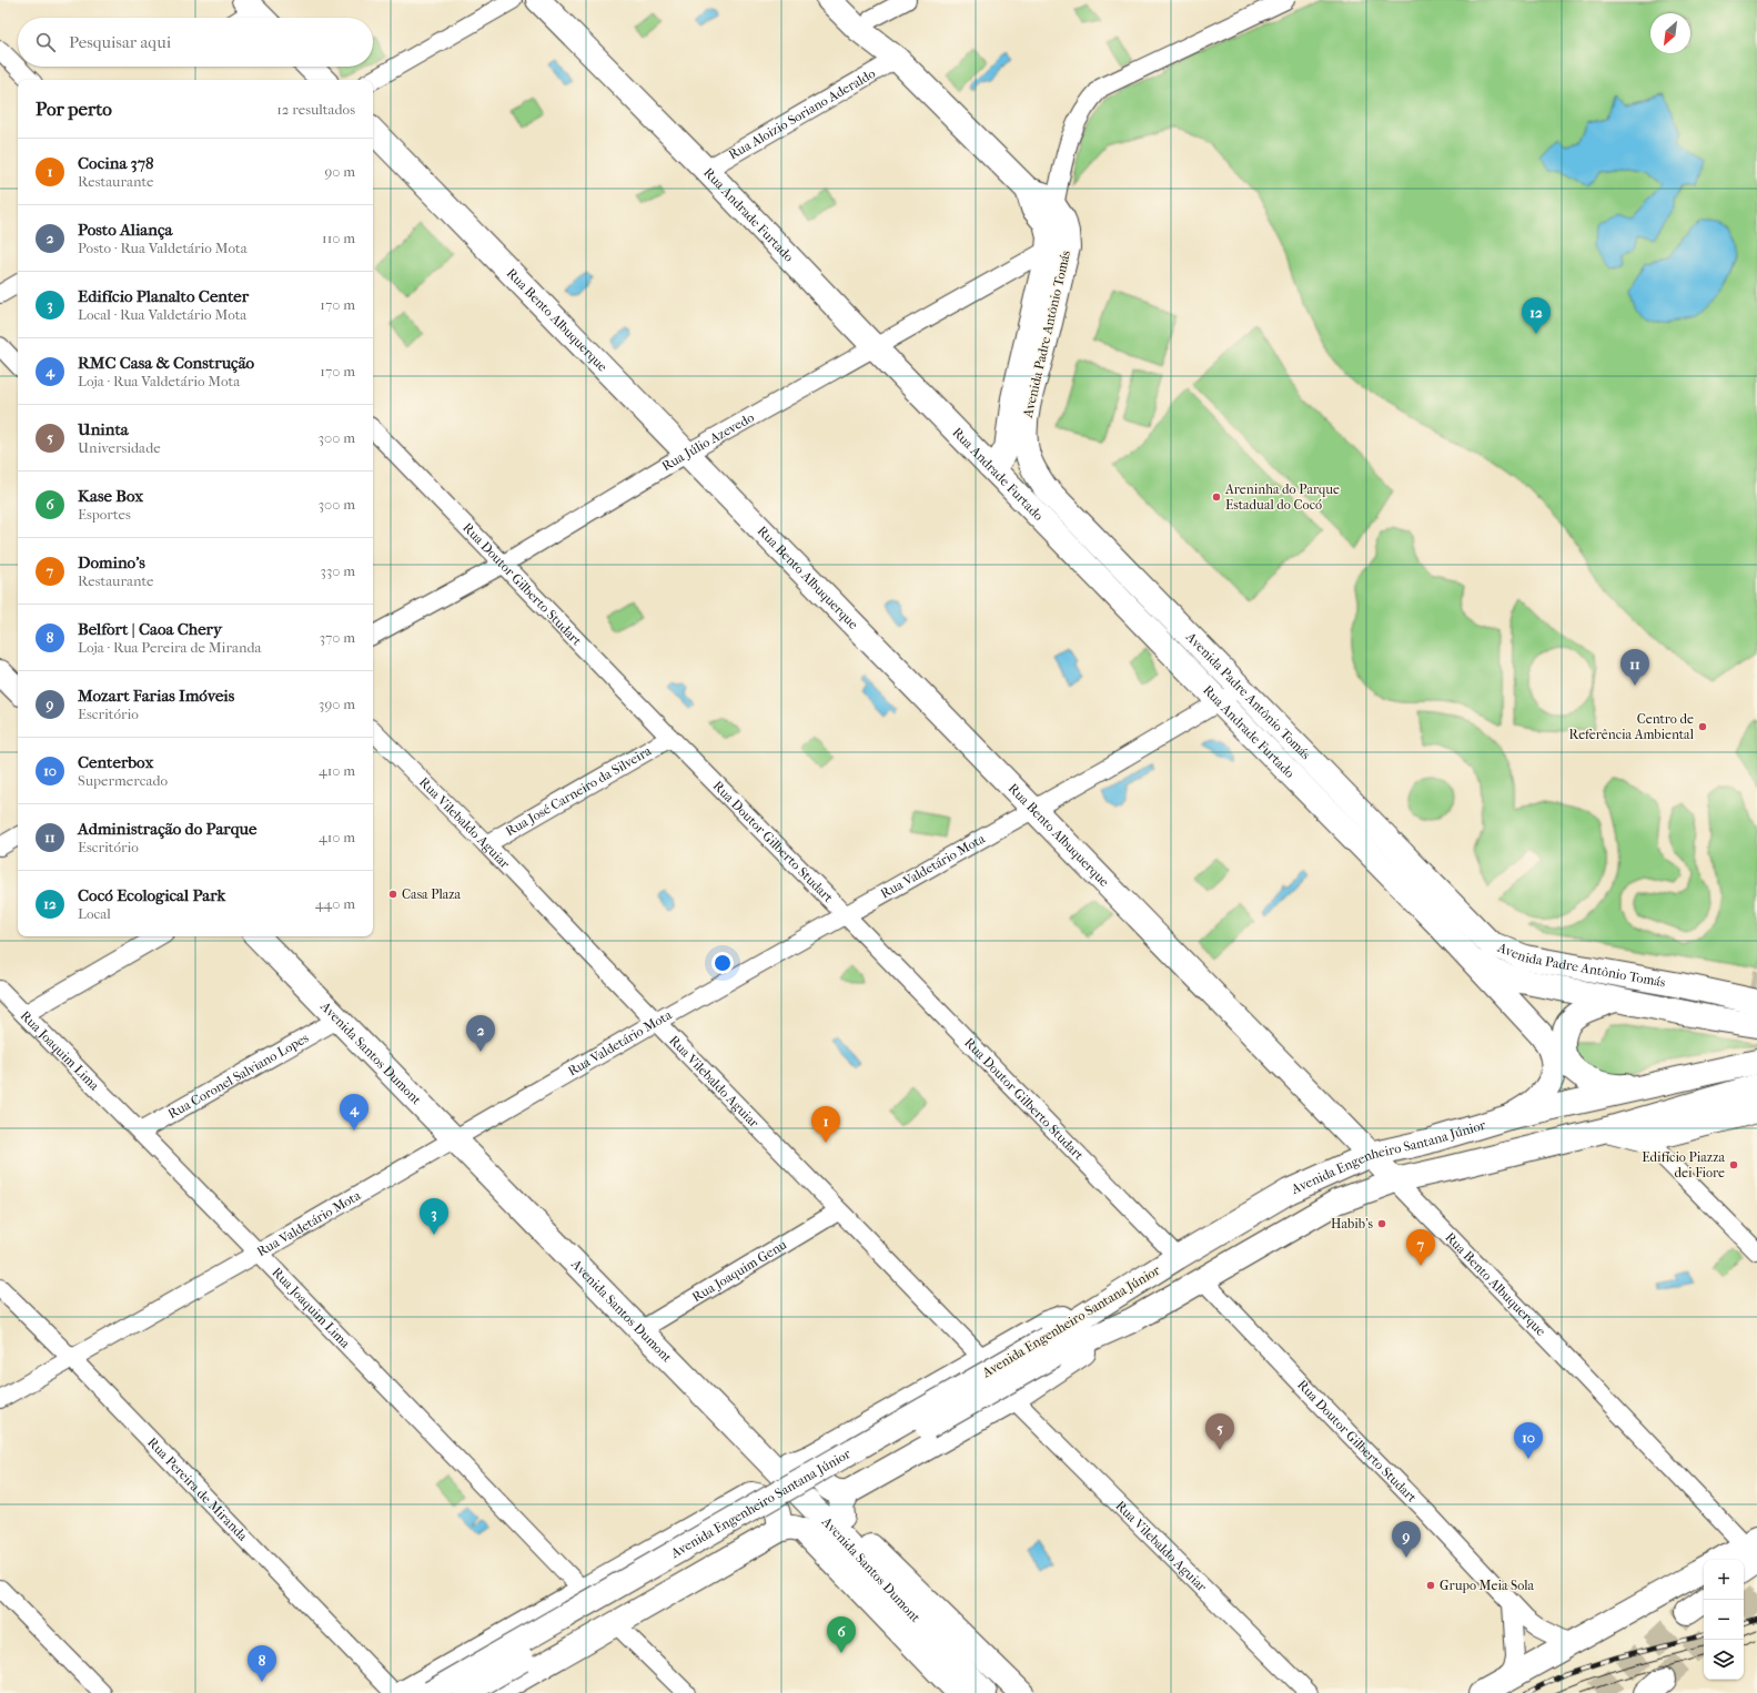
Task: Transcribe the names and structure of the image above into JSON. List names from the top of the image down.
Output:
{
  "streets": {
    "main road": [
      "Rua Andrade Furtado",
      "Rua Bento Albuquerque",
      "Avenida Padre Antônio Tomás",
      "Avenida Santos Dumont",
      "Avenida Engenheiro Santana Júnior"
    ],
    "street": [
      "Rua Aloizio Soriano Aderaldo",
      "Rua Júlio Azevedo",
      "Rua Doutor Gilberto Studart",
      "Rua José Carneiro da Silveira",
      "Rua Vilebaldo Aguiar",
      "Rua Valdetário Mota",
      "Rua Joaquim Lima",
      "Rua Coronel Salviano Lopes",
      "Rua Joaquim Genu",
      "Rua Pereira de Miranda"
    ]
  },
  "crossings": [
    ["Rua Aloizio Soriano Aderaldo", "Rua Andrade Furtado"],
    ["Rua Aloizio Soriano Aderaldo", "Avenida Padre Antônio Tomás"],
    ["Rua Andrade Furtado", "Avenida Padre Antônio Tomás"],
    ["Rua Andrade Furtado", "Rua Júlio Azevedo"],
    ["Rua Andrade Furtado", "Rua Valdetário Mota"],
    ["Rua Bento Albuquerque", "Rua Júlio Azevedo"],
    ["Rua Bento Albuquerque", "Rua Valdetário Mota"],
    ["Rua Bento Albuquerque", "Avenida Engenheiro Santana Júnior"],
    ["Avenida Padre Antônio Tomás", "Rua Júlio Azevedo"],
    ["Avenida Padre Antônio Tomás", "Rua Valdetário Mota"],
    ["Rua Júlio Azevedo", "Rua Doutor Gilberto Studart"],
    ["Rua Doutor Gilberto Studart", "Rua José Carneiro da Silveira"],
    ["Rua Doutor Gilberto Studart", "Rua Valdetário Mota"],
    ["Rua Doutor Gilberto Studart", "Avenida Engenheiro Santana Júnior"],
    ["Rua José Carneiro da Silveira", "Rua Vilebaldo Aguiar"],
    ["Rua Vilebaldo Aguiar", "Rua Valdetário Mota"],
    ["Rua Vilebaldo Aguiar", "Rua Joaquim Genu"],
    ["Rua Valdetário Mota", "Rua Joaquim Lima"],
    ["Rua Valdetário Mota", "Avenida Santos Dumont"],
    ["Rua Valdetário Mota", "Rua Pereira de Miranda"],
    ["Rua Joaquim Lima", "Rua Coronel Salviano Lopes"],
    ["Avenida Santos Dumont", "Rua Coronel Salviano Lopes"],
    ["Avenida Santos Dumont", "Rua Joaquim Genu"]
  ],
  "places": [
    "Areninha do Parque Estadual do Cocó",
    "Centro de Referência Ambiental",
    "Casa Plaza",
    "Edifício Piazza dei Fiore",
    "Habib's",
    "Grupo Meia Sola"
  ],
  "north": "bottom left",
  "page": {
    "search": "Pesquisar aqui",
    "heading": ["Por perto", "12 resultados"],
    "list": [
      {
        "mark": "1",
        "name": "Cocina 378",
        "note": "Restaurante",
        "value": "90 m"
      },
      {
        "mark": "2",
        "name": "Posto Aliança",
        "note": "Posto · Rua Valdetário Mota",
        "value": "110 m"
      },
      {
        "mark": "3",
        "name": "Edifício Planalto Center",
        "note": "Local · Rua Valdetário Mota",
        "value": "170 m"
      },
      {
        "mark": "4",
        "name": "RMC Casa & Construção",
        "note": "Loja · Rua Valdetário Mota",
        "value": "170 m"
      },
      {
        "mark": "5",
        "name": "Uninta",
        "note": "Universidade",
        "value": "300 m"
      },
      {
        "mark": "6",
        "name": "Kase Box",
        "note": "Esportes",
        "value": "300 m"
      },
      {
        "mark": "7",
        "name": "Domino's",
        "note": "Restaurante",
        "value": "330 m"
      },
      {
        "mark": "8",
        "name": "Belfort | Caoa Chery",
        "note": "Loja · Rua Pereira de Miranda",
        "value": "370 m"
      },
      {
        "mark": "9",
        "name": "Mozart Farias Imóveis",
        "note": "Escritório",
        "value": "390 m"
      },
      {
        "mark": "10",
        "name": "Centerbox",
        "note": "Supermercado",
        "value": "410 m"
      },
      {
        "mark": "11",
        "name": "Administração do Parque",
        "note": "Escritório",
        "value": "410 m"
      },
      {
        "mark": "12",
        "name": "Cocó Ecological Park",
        "note": "Local",
        "value": "440 m"
      }
    ],
    "pins": [
      "12",
      "11",
      "2",
      "4",
      "1",
      "3",
      "7",
      "5",
      "10",
      "9",
      "6",
      "8"
    ],
    "map_buttons": ["+", "−"]
  }
}
